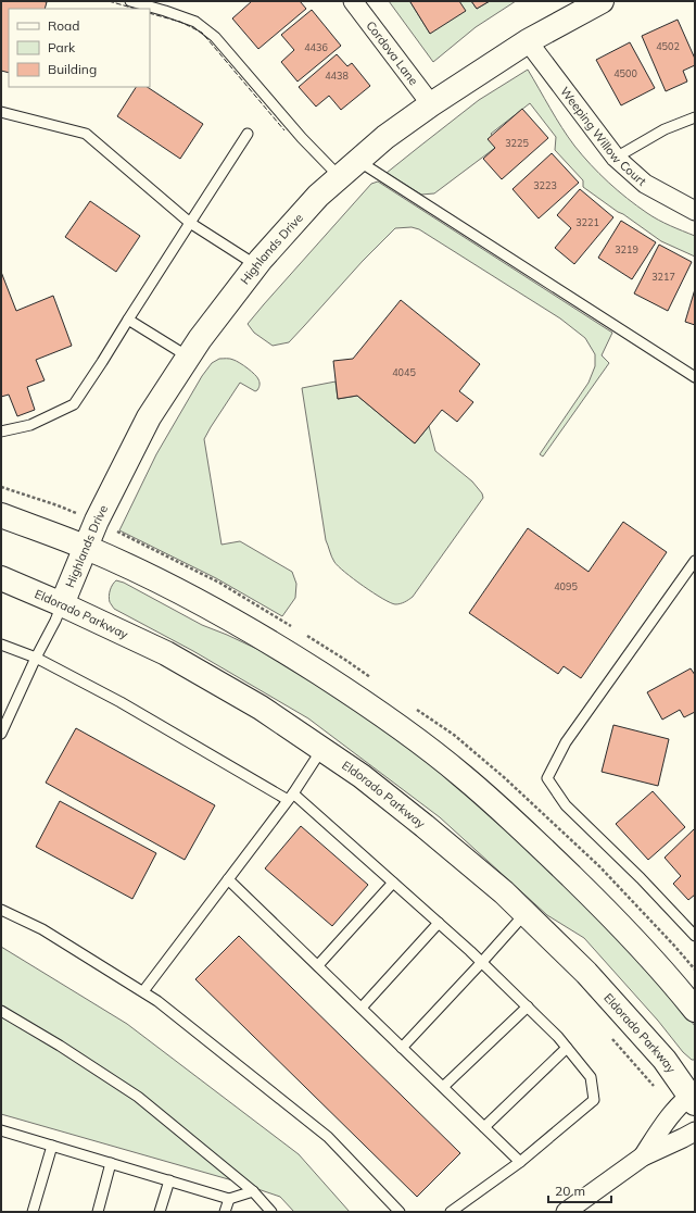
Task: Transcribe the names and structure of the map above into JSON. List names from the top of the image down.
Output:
{
  "streets": {
    "main road": ["Highlands Drive", "Eldorado Parkway"],
    "street": ["Cordova Lane", "Weeping Willow Court"]
  },
  "crossings": [
    ["Cordova Lane", "Highlands Drive"],
    ["Weeping Willow Court", "Highlands Drive"],
    ["Highlands Drive", "Eldorado Parkway"]
  ],
  "house_numbers": [
    "4502",
    "4436",
    "4500",
    "4438",
    "3225",
    "3223",
    "3221",
    "3219",
    "3217",
    "4045",
    "4095"
  ],
  "legend": ["Road", "Park", "Building"],
  "scale_bar": "20 m"
}
